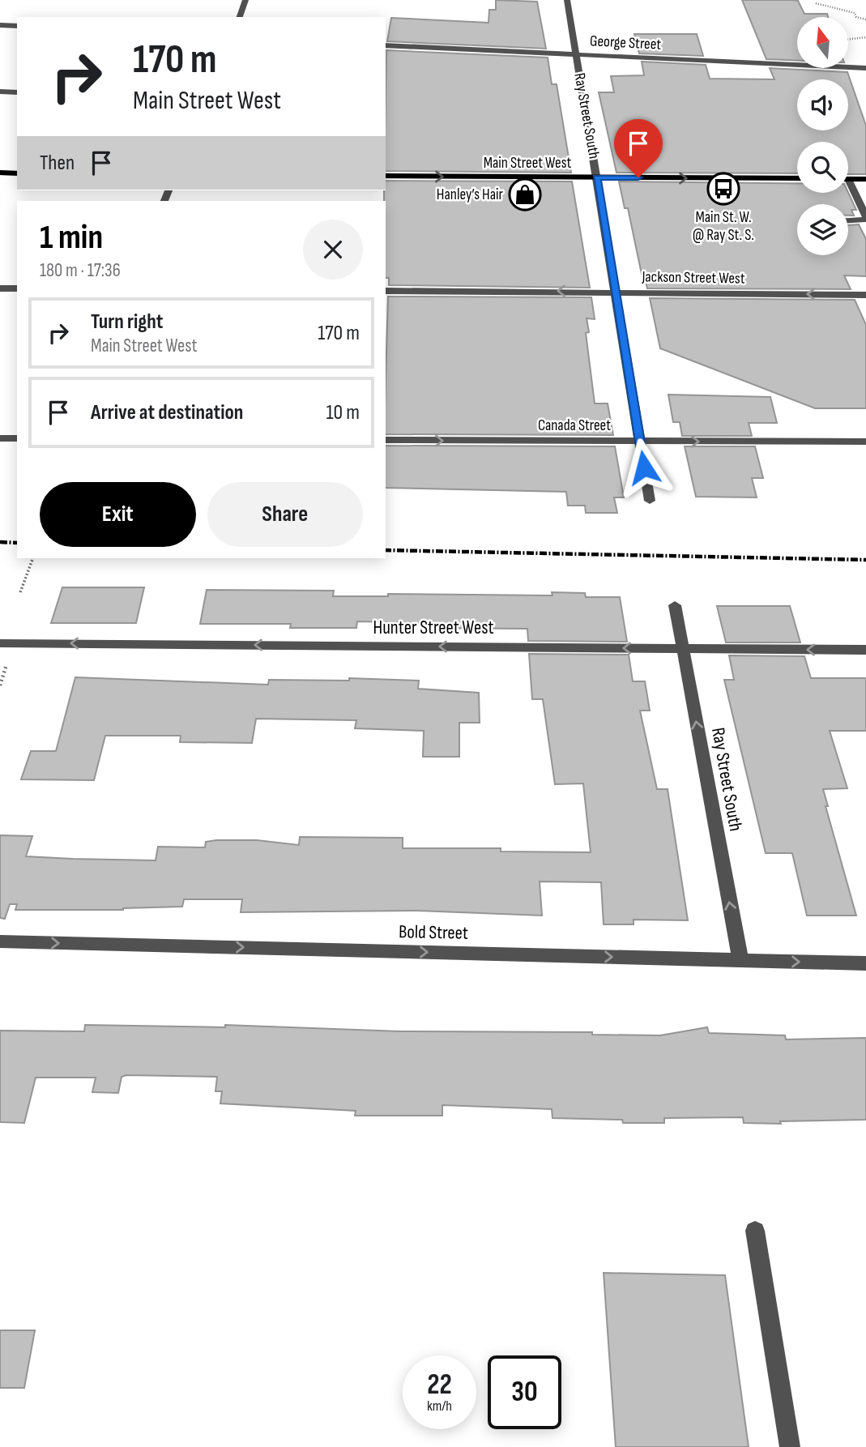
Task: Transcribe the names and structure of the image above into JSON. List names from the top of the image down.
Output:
{
  "streets": {
    "main road": ["Main Street West"],
    "street": [
      "George Street",
      "Ray Street South",
      "Jackson Street West",
      "Canada Street",
      "Hunter Street West",
      "Bold Street"
    ]
  },
  "crossings": [
    ["George Street", "Ray Street South"],
    ["Ray Street South", "Main Street West"],
    ["Ray Street South", "Jackson Street West"],
    ["Ray Street South", "Canada Street"],
    ["Ray Street South", "Hunter Street West"],
    ["Ray Street South", "Bold Street"]
  ],
  "one_way": [
    "Ray Street South",
    "Main Street West",
    "Jackson Street West",
    "Canada Street",
    "Hunter Street West",
    "Bold Street"
  ],
  "places": {
    "bus stop": ["Main St. W. @ Ray St. S."],
    "shop": ["Hanley’s Hair"]
  },
  "north": "top",
  "page": {
    "turn": ["170 m", "Main Street West"],
    "then": "Then",
    "heading": ["1 min", "180 m · 17:36"],
    "list": [
      {
        "name": "Turn right",
        "note": "Main Street West",
        "value": "170 m"
      },
      {
        "name": "Arrive at destination",
        "value": "10 m"
      }
    ],
    "buttons": ["Exit", "Share"],
    "speed": "22 km/h",
    "limit": "30"
  }
}
